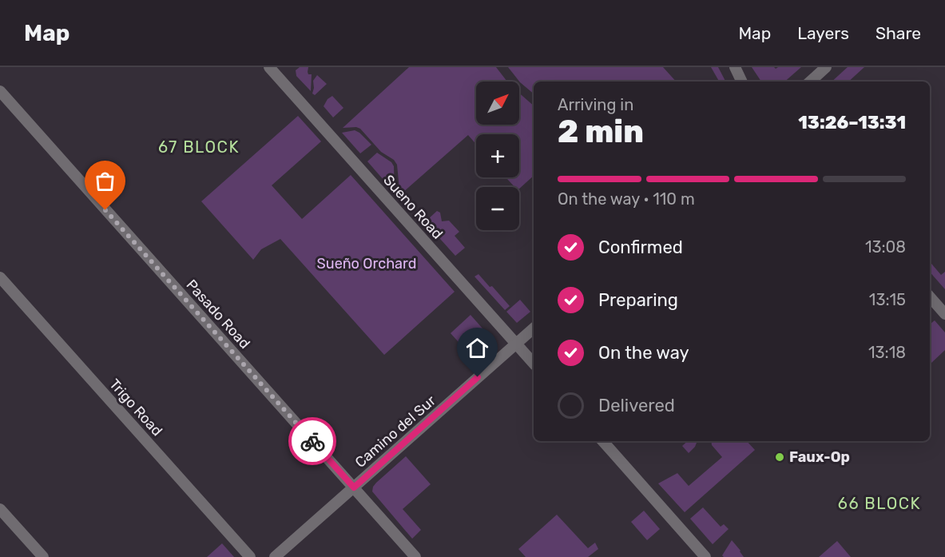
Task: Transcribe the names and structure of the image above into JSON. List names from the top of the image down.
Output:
{
  "streets": {
    "street": [
      "Sueno Road",
      "Pasado Road",
      "Trigo Road",
      "Camino del Sur"
    ]
  },
  "crossings": [
    ["Sueno Road", "Camino del Sur"],
    ["Pasado Road", "Camino del Sur"]
  ],
  "districts": ["67 BLOCK", "66 BLOCK"],
  "parks": ["Sueño Orchard"],
  "places": ["Faux-Op"],
  "north": "top right",
  "page": {
    "header": "Map",
    "nav": ["Map", "Layers", "Share"],
    "map_buttons": ["+", "−"],
    "heading": ["2 min", "Arriving in", "13:26–13:31"],
    "bar": "On the way · 110 m",
    "list": [
      ["Confirmed", "13:08"],
      ["Preparing", "13:15"],
      ["On the way", "13:18"],
      "Delivered"
    ]
  }
}
